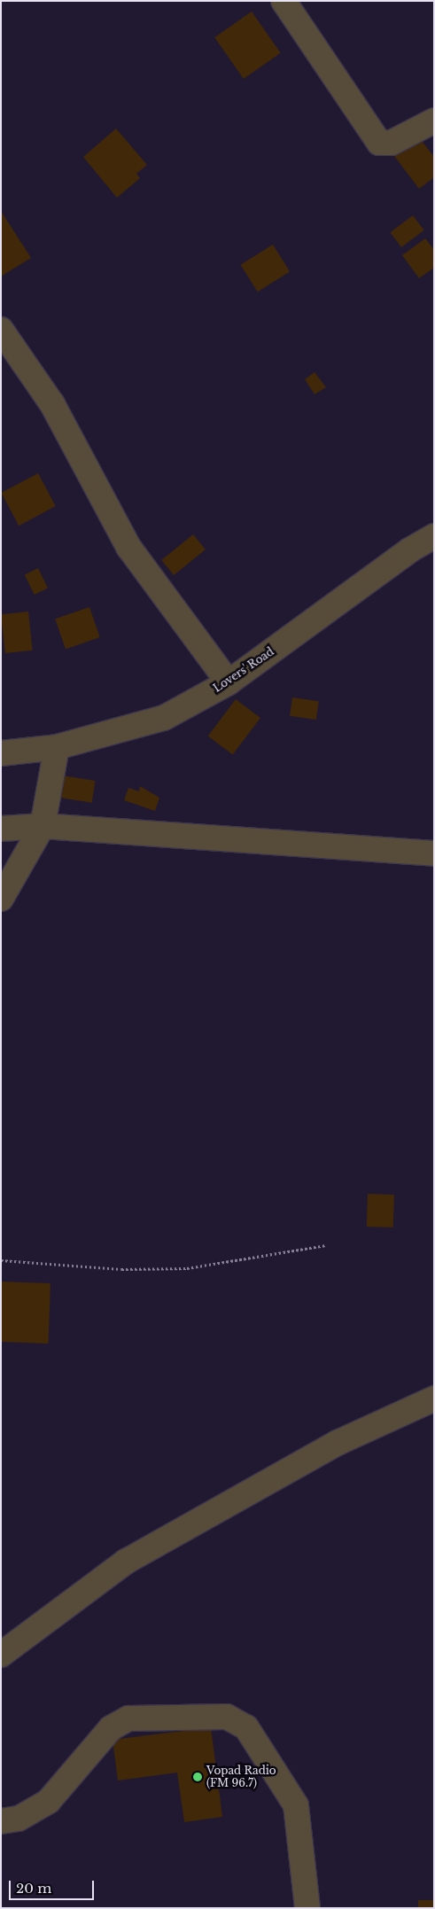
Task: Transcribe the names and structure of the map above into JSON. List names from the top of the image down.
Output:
{
  "streets": {
    "street": ["Lovers' Road"]
  },
  "places": ["Vopad Radio (FM 96.7)"],
  "scale_bar": "20 m"
}
